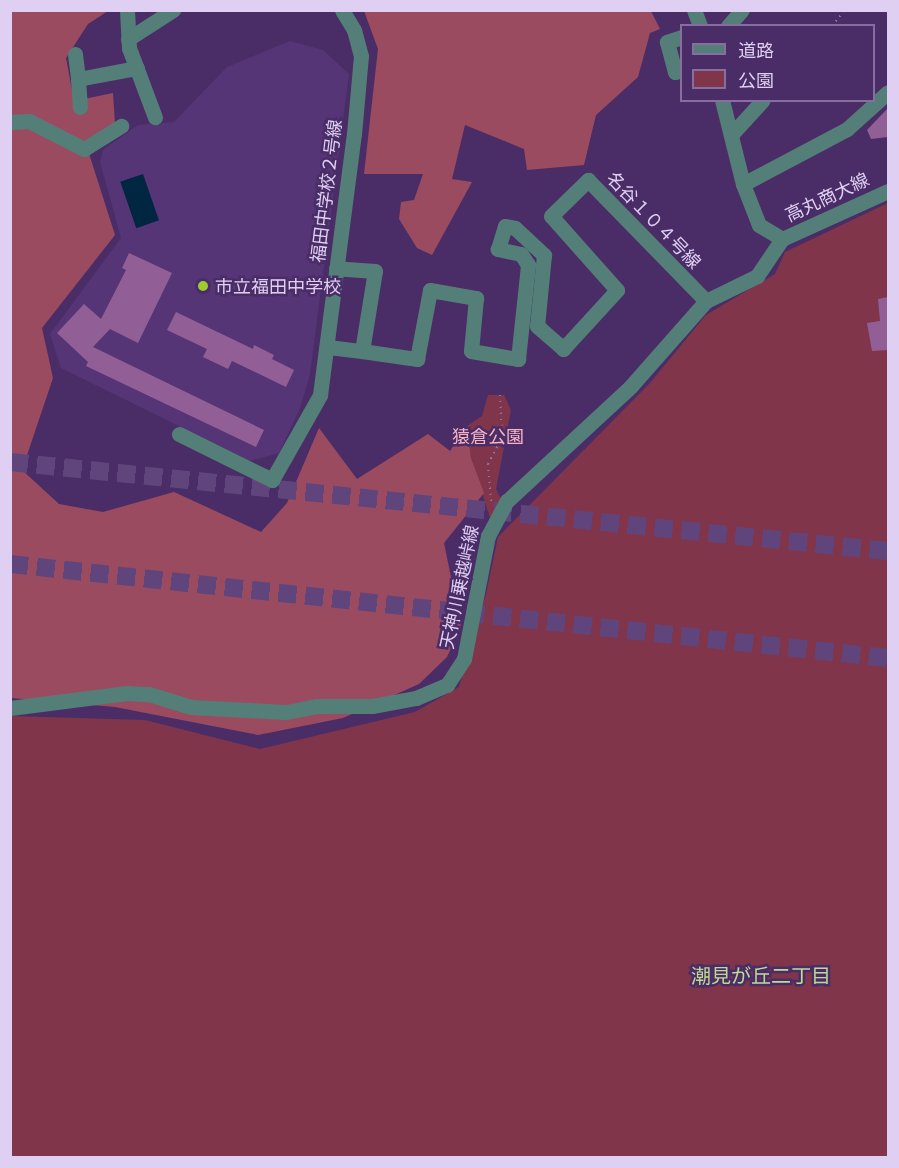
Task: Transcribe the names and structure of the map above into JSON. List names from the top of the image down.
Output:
{
  "streets": {
    "street": [
      "福田中学校２号線",
      "高丸商大線",
      "名谷１０４号線",
      "天神川乗越峠線"
    ]
  },
  "crossings": [
    ["高丸商大線", "天神川乗越峠線"],
    ["名谷１０４号線", "天神川乗越峠線"]
  ],
  "districts": ["潮見が丘二丁目"],
  "parks": ["猿倉公園"],
  "places": ["市立福田中学校"],
  "legend": ["道路", "公園"]
}
